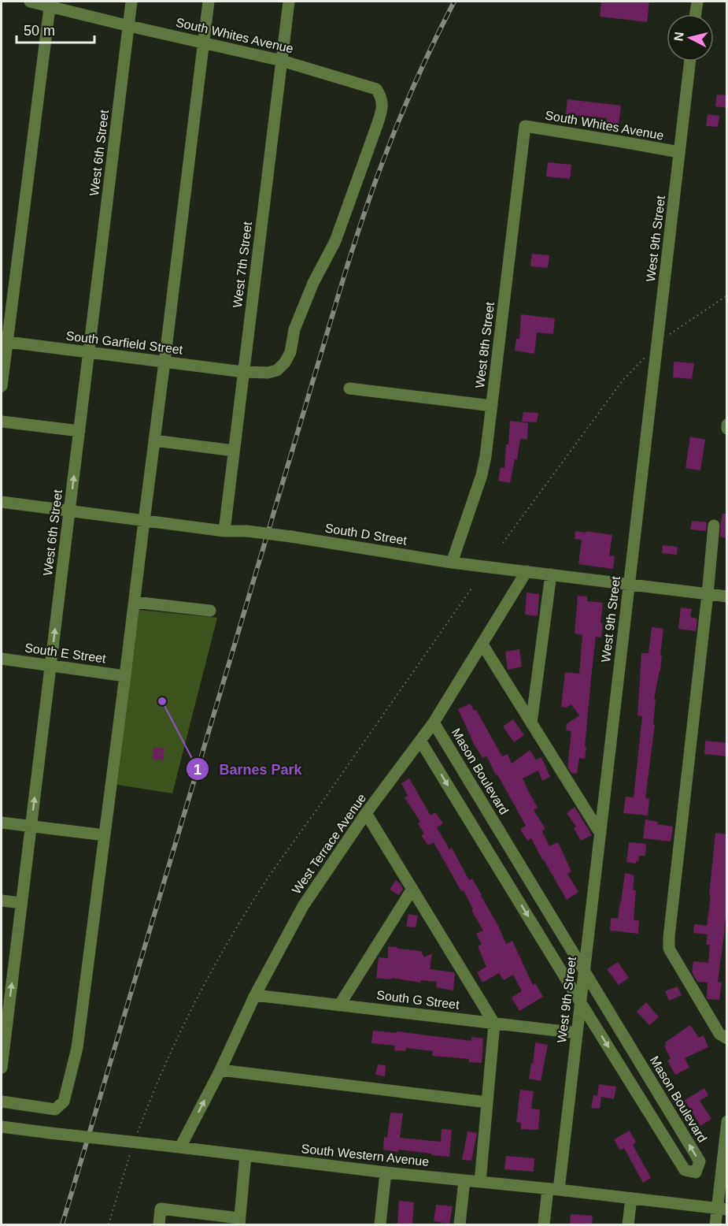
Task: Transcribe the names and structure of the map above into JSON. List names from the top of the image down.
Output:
{
  "streets": {
    "street": [
      "South Whites Avenue",
      "West 6th Street",
      "West 9th Street",
      "West 7th Street",
      "South Garfield Street",
      "West 8th Street",
      "South D Street",
      "South E Street",
      "Mason Boulevard",
      "West Terrace Avenue",
      "South G Street",
      "South Western Avenue"
    ]
  },
  "crossings": [
    ["South Whites Avenue", "West 6th Street"],
    ["South Whites Avenue", "West 9th Street"],
    ["South Whites Avenue", "West 7th Street"],
    ["South Whites Avenue", "South Garfield Street"],
    ["South Whites Avenue", "West 8th Street"],
    ["West 6th Street", "South Garfield Street"],
    ["West 6th Street", "South D Street"],
    ["West 6th Street", "South E Street"],
    ["West 9th Street", "South D Street"],
    ["West 9th Street", "Mason Boulevard"],
    ["West 9th Street", "South G Street"],
    ["West 9th Street", "South Western Avenue"],
    ["West 7th Street", "South Garfield Street"],
    ["West 7th Street", "South D Street"],
    ["West 8th Street", "South D Street"],
    ["South D Street", "West Terrace Avenue"],
    ["Mason Boulevard", "West Terrace Avenue"],
    ["West Terrace Avenue", "South G Street"],
    ["West Terrace Avenue", "South Western Avenue"]
  ],
  "places": ["Barnes Park"],
  "scale_bar": "50 m",
  "north": "left"
}
